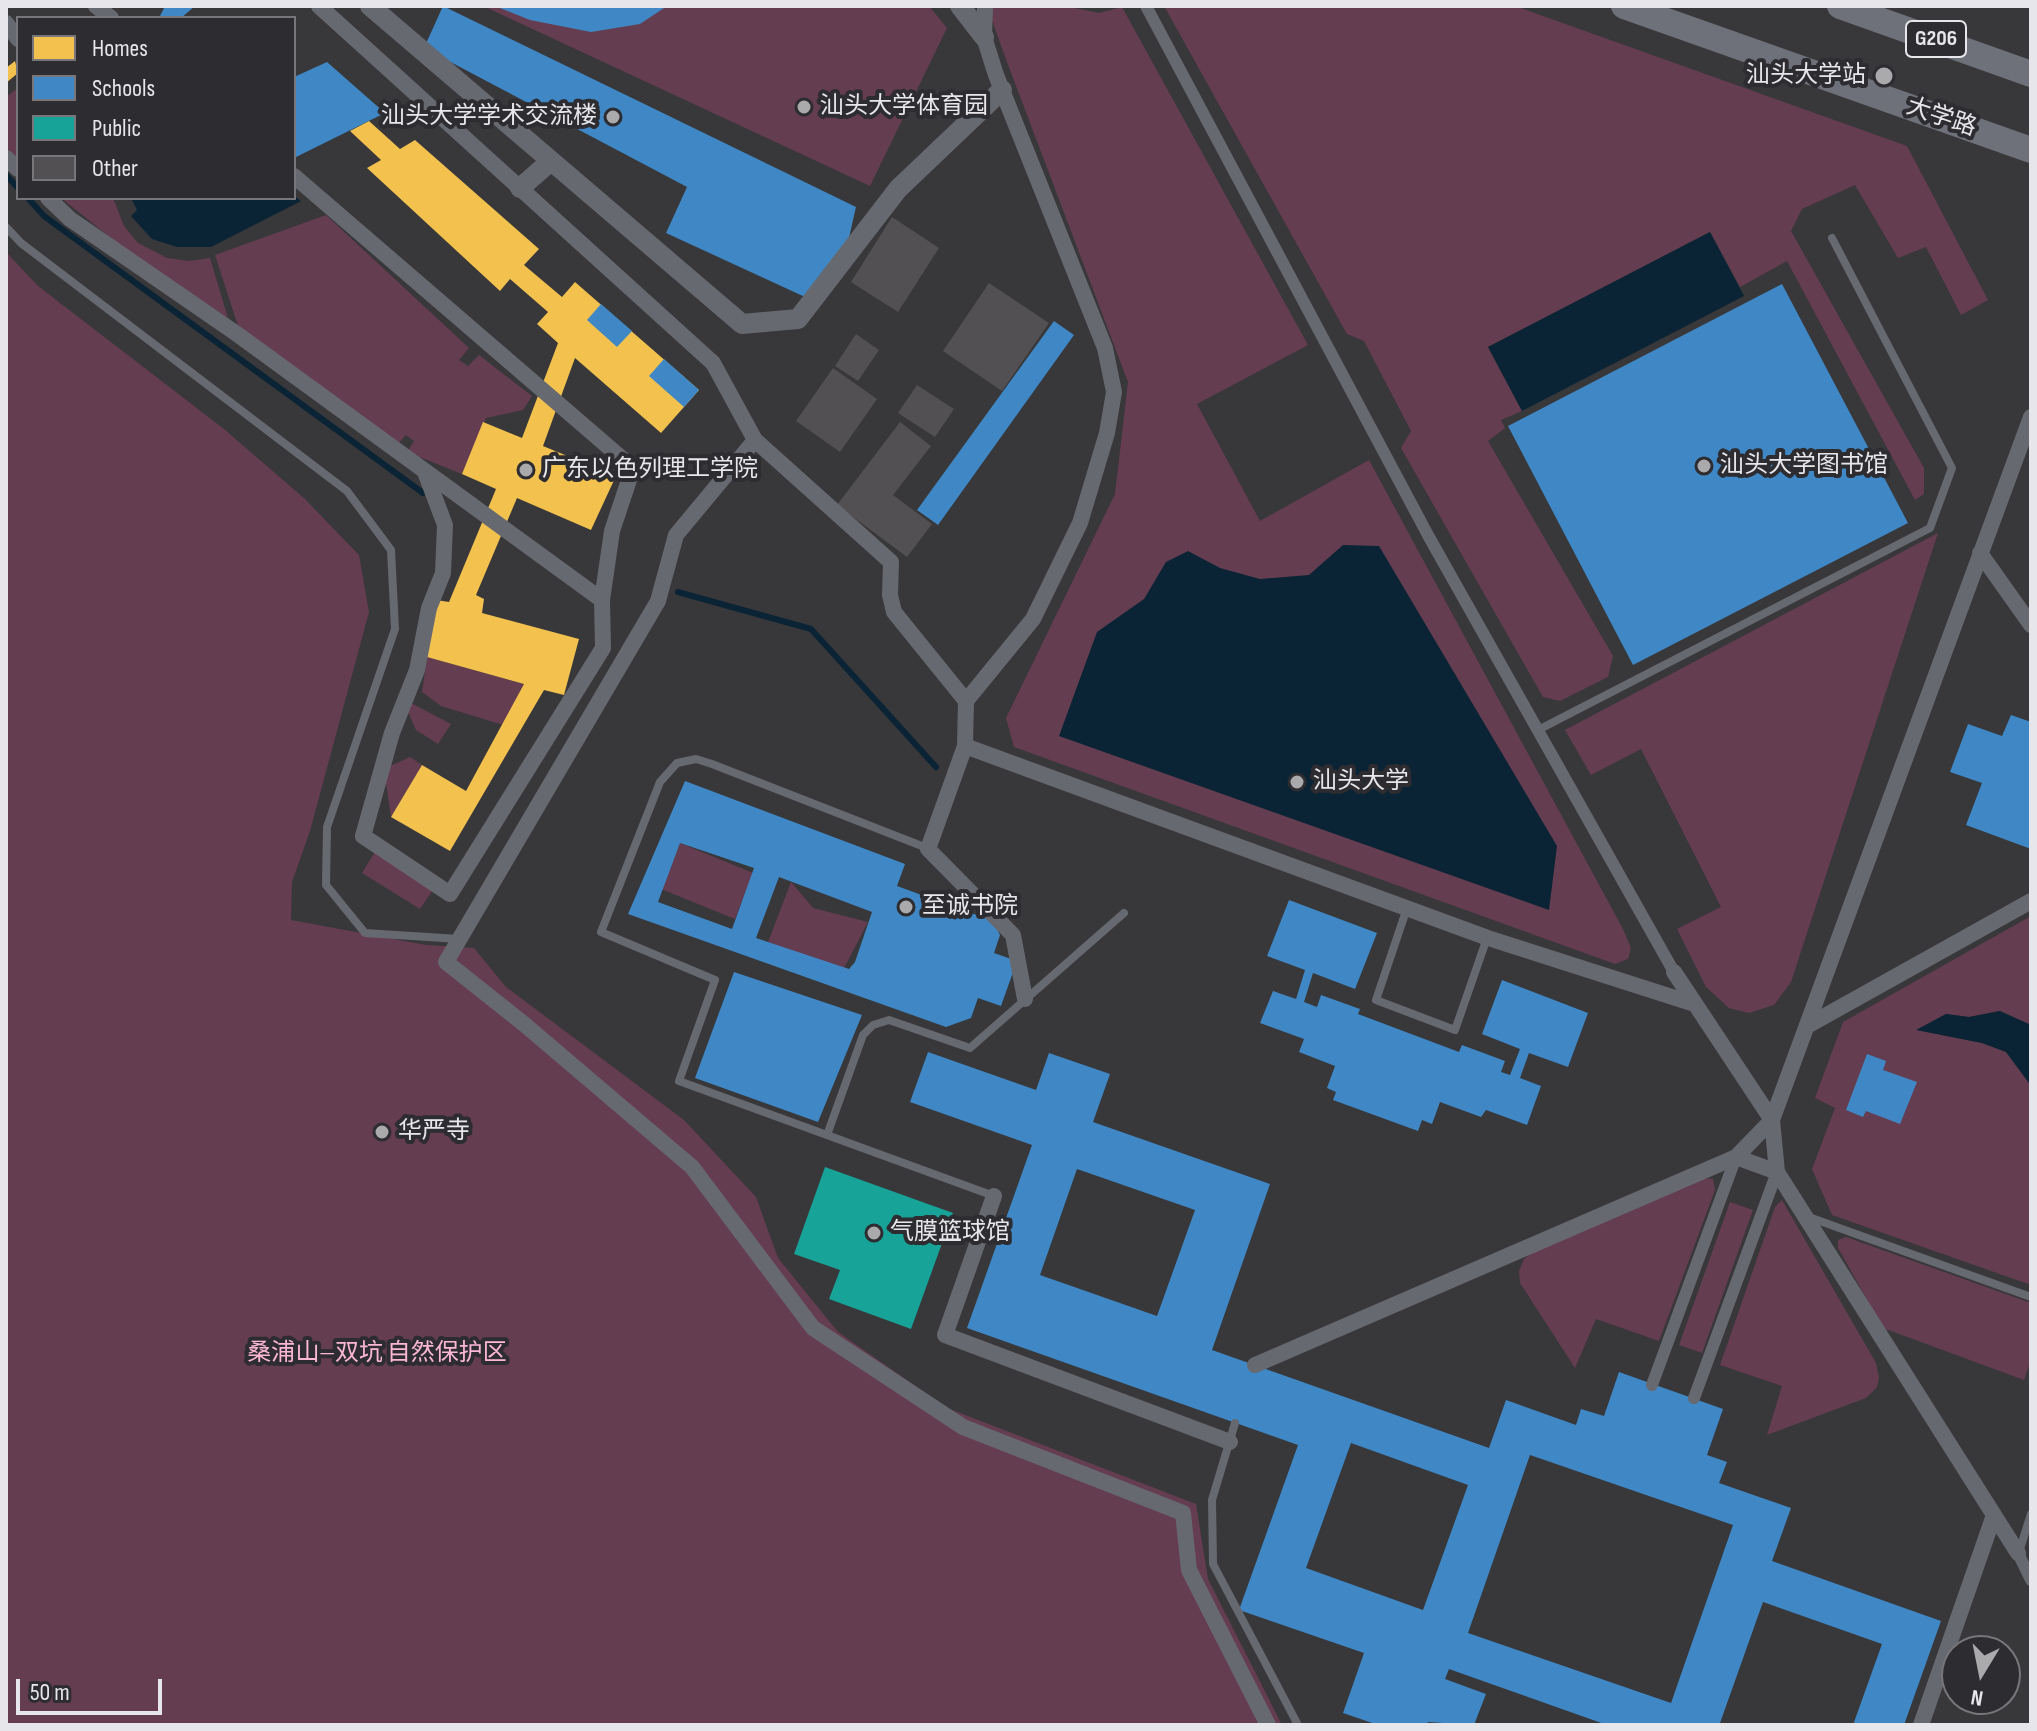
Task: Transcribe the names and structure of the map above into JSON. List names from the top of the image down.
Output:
{
  "streets": {
    "highway": ["G206", "大学路"]
  },
  "parks": ["桑浦山—双坑 自然保护区"],
  "places": [
    "汕头大学站",
    "汕头大学体育园",
    "汕头大学学术交流楼",
    "汕头大学图书馆",
    "广东以色列理工学院",
    "汕头大学",
    "至诚书院",
    "华严寺",
    "气膜篮球馆"
  ],
  "legend": [
    "Homes",
    "Schools",
    "Public",
    "Other"
  ],
  "scale_bar": "50 m",
  "north": "bottom"
}
